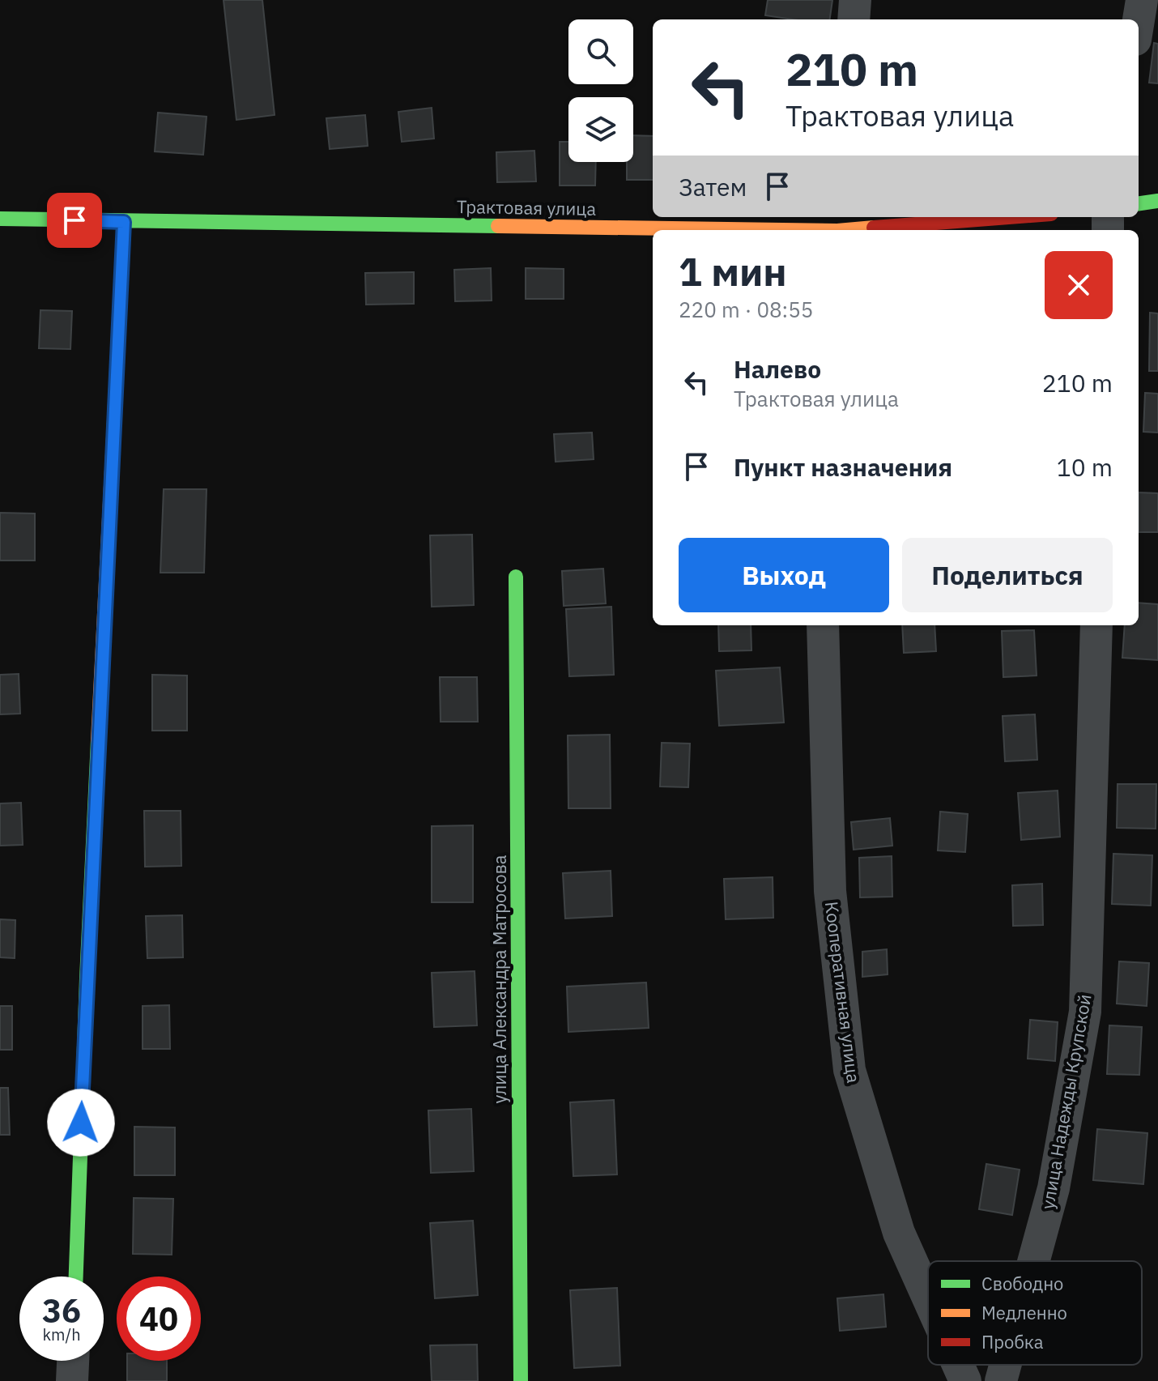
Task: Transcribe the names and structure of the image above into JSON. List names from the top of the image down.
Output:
{
  "streets": {
    "main road": ["Трактовая улица", "улица Александра Матросова"],
    "street": ["Кооперативная улица", "улица Надежды Крупской"]
  },
  "legend": ["Свободно", "Медленно", "Пробка"],
  "page": {
    "turn": ["210 m", "Трактовая улица"],
    "then": "Затем",
    "heading": ["1 мин", "220 m · 08:55"],
    "list": [
      {
        "name": "Налево",
        "note": "Трактовая улица",
        "value": "210 m"
      },
      {
        "name": "Пункт назначения",
        "value": "10 m"
      }
    ],
    "buttons": ["Выход", "Поделиться"],
    "speed": "36 km/h",
    "limit": "40"
  }
}
